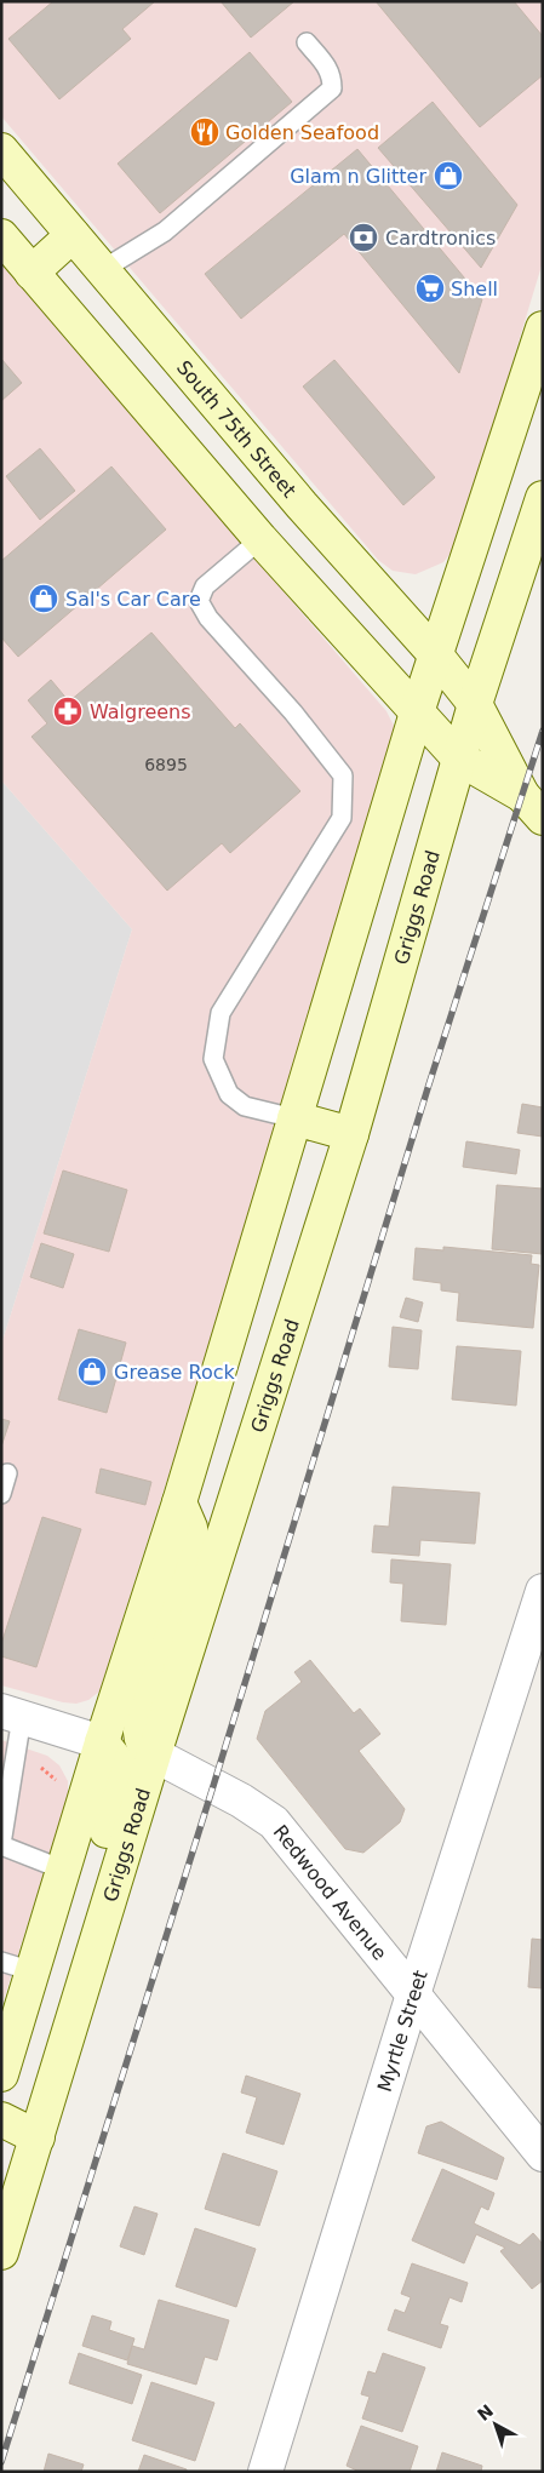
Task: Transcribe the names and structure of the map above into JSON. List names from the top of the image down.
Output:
{
  "streets": {
    "main road": ["South 75th Street", "Griggs Road"],
    "street": ["Redwood Avenue", "Myrtle Street"]
  },
  "crossings": [
    ["South 75th Street", "Griggs Road"],
    ["Griggs Road", "Redwood Avenue"],
    ["Redwood Avenue", "Myrtle Street"]
  ],
  "places": {
    "restaurant": ["Golden Seafood"],
    "shop": ["Glam n Glitter", "Sal's Car Care", "Grease Rock"],
    "bank": ["Cardtronics"],
    "supermarket": ["Shell"],
    "pharmacy": ["Walgreens"]
  },
  "house_numbers": ["6895"],
  "north": "top left"
}
